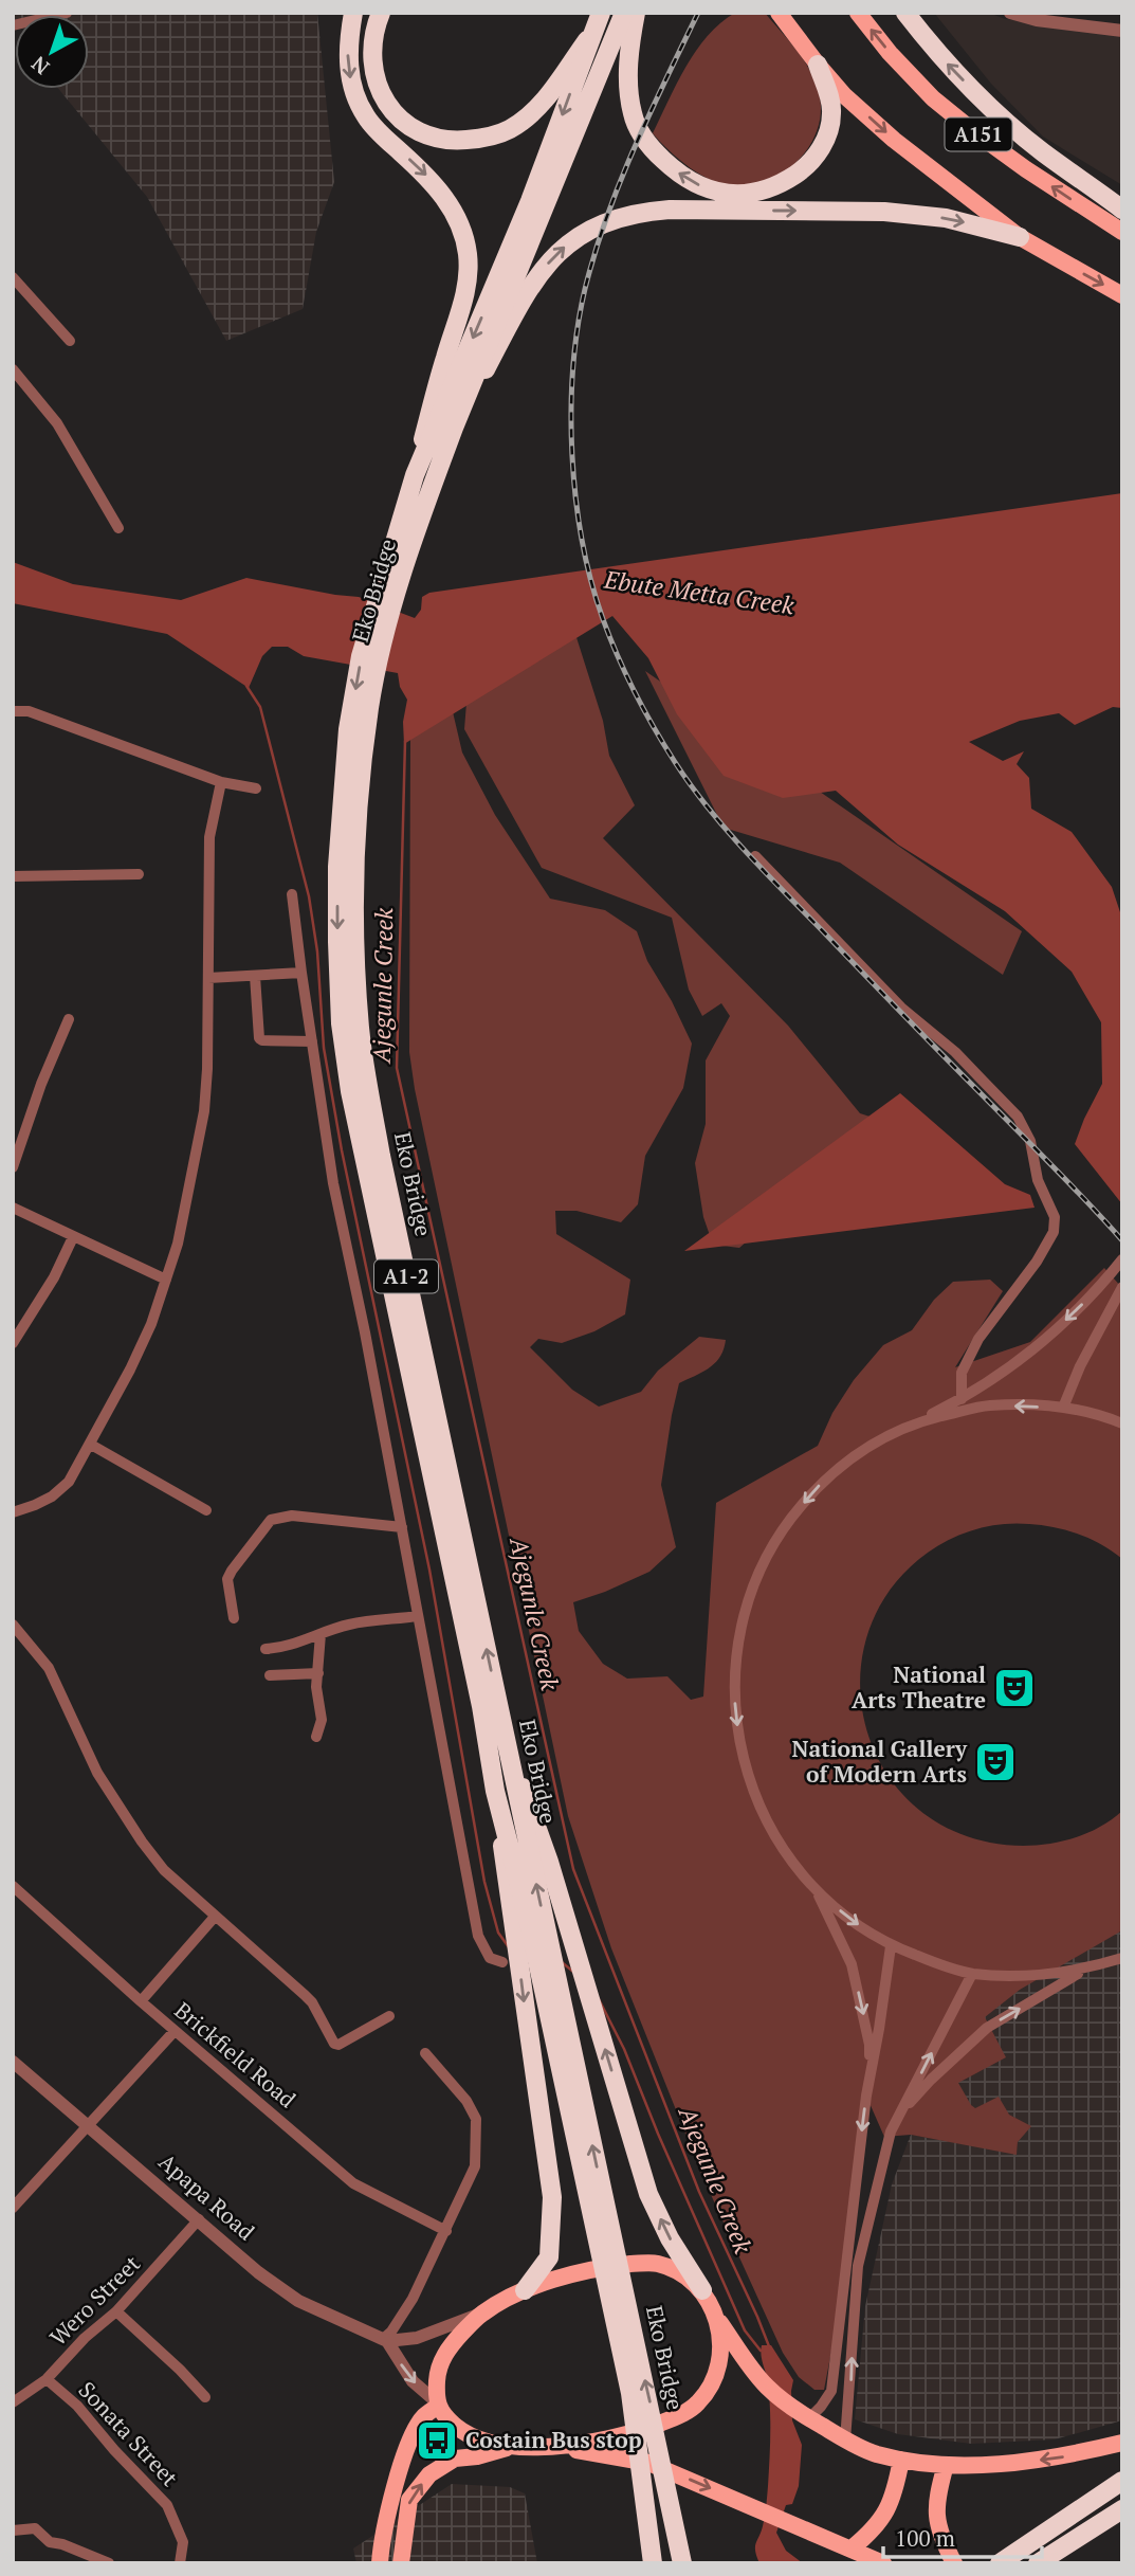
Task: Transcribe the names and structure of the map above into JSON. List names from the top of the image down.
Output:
{
  "streets": {
    "highway": ["Eko Bridge", "A1-2"],
    "main road": ["A151"],
    "street": [
      "Brickfield Road",
      "Apapa Road",
      "Wero Street",
      "Sonata Street"
    ]
  },
  "crossings": [
    ["Apapa Road", "Wero Street"],
    ["Wero Street", "Sonata Street"]
  ],
  "water": ["Ebute Metta Creek", "Ajegunle Creek"],
  "places": {
    "theatre": ["National Arts Theatre", "National Gallery of Modern Arts"],
    "bus stop": ["Costain Bus stop"]
  },
  "scale_bar": "100 m",
  "north": "bottom left"
}
